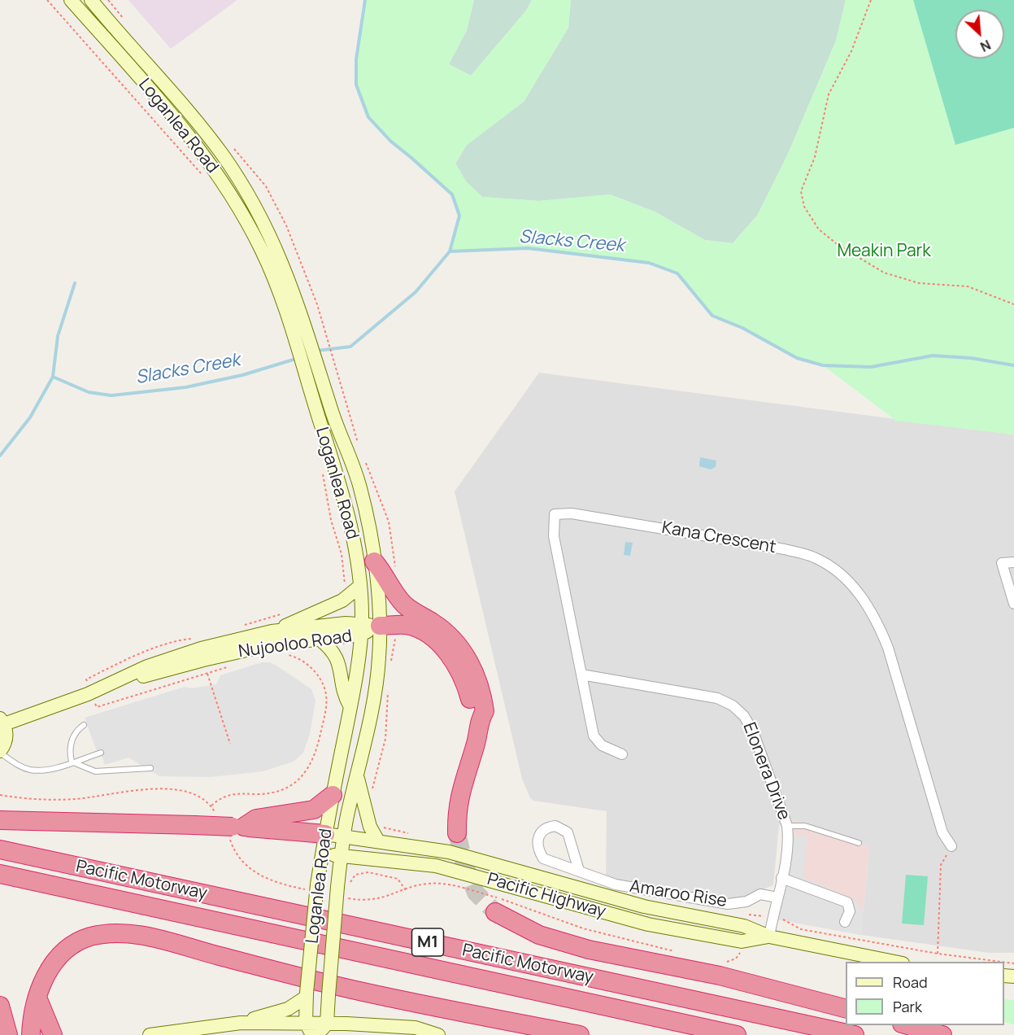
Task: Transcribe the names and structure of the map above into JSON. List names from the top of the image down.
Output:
{
  "streets": {
    "highway": ["Pacific Motorway", "M1"],
    "main road": ["Loganlea Road", "Nujooloo Road", "Pacific Highway"],
    "street": ["Kana Crescent", "Elonera Drive", "Amaroo Rise"]
  },
  "crossings": [
    ["Loganlea Road", "Nujooloo Road"],
    ["Loganlea Road", "Pacific Highway"],
    ["Kana Crescent", "Elonera Drive"],
    ["Elonera Drive", "Amaroo Rise"],
    ["Elonera Drive", "Pacific Highway"]
  ],
  "water": ["Slacks Creek"],
  "parks": ["Meakin Park"],
  "legend": ["Road", "Park"],
  "north": "bottom right"
}
